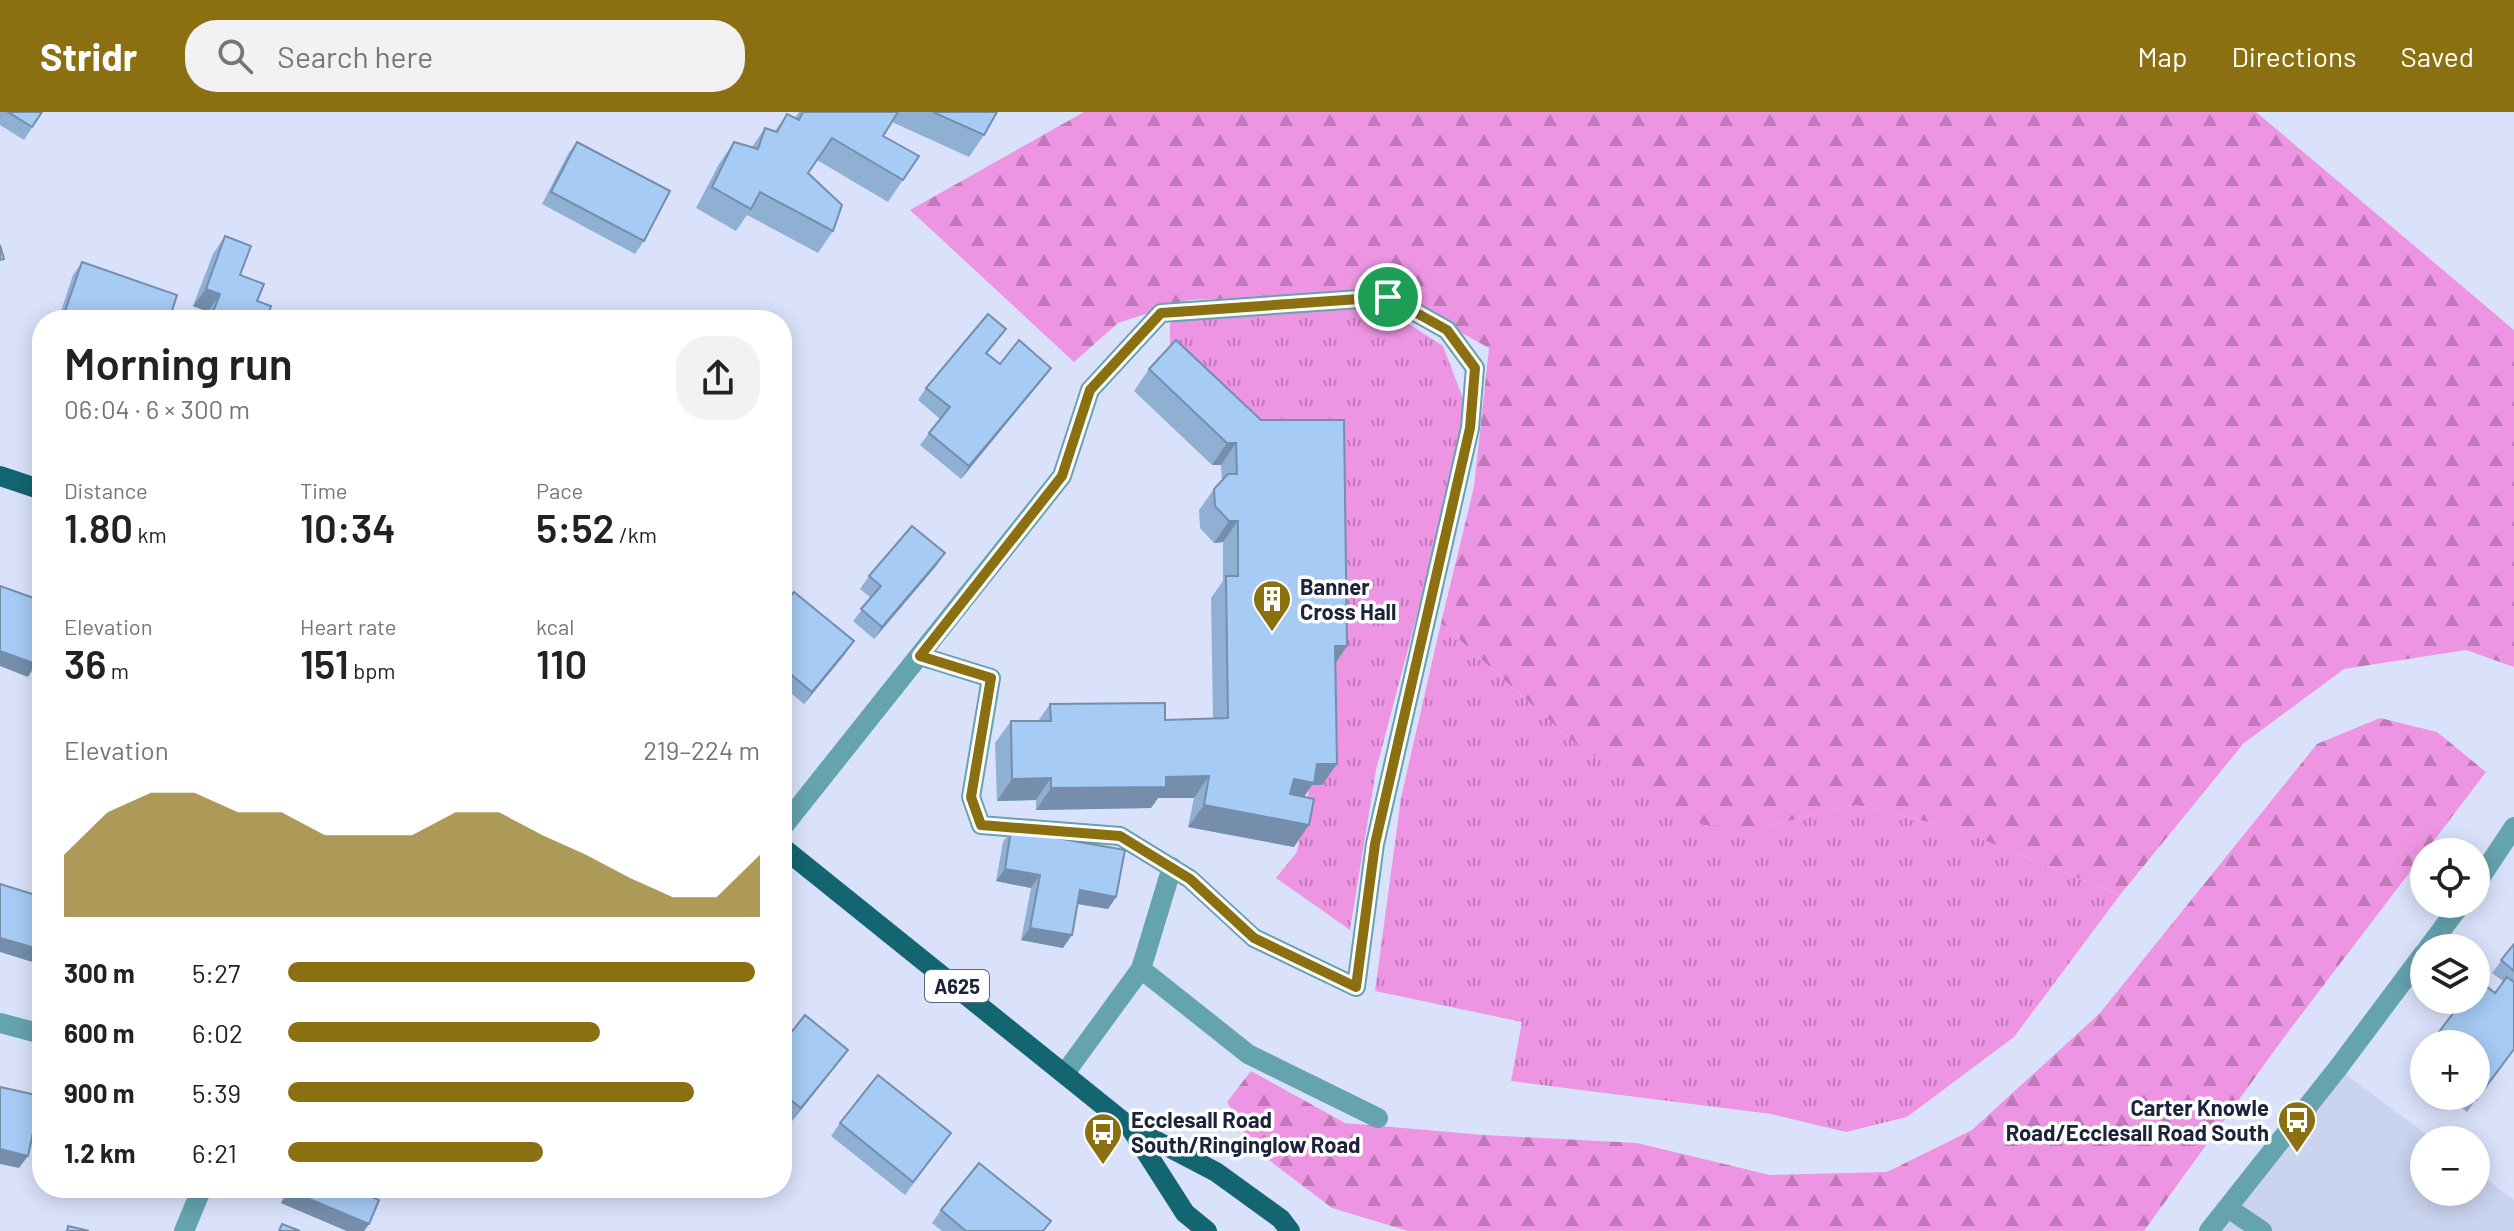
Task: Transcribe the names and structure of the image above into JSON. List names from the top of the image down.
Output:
{
  "streets": {
    "main road": ["A625"]
  },
  "places": {
    "building": ["Banner Cross Hall"],
    "bus stop": ["Carter Knowle Road/Ecclesall Road South", "Ecclesall Road South/Ringinglow Road"]
  },
  "page": {
    "header": "Stridr",
    "search": "Search here",
    "nav": ["Map", "Directions", "Saved"],
    "heading": ["Morning run", "06:04 · 6 × 300 m"],
    "stats": [
      ["Distance", "1.80 km"],
      ["Time", "10:34"],
      ["Pace", "5:52 /km"],
      ["Elevation", "36 m"],
      ["Heart rate", "151 bpm"],
      ["kcal", "110"]
    ],
    "chart": ["Elevation", "219–224 m"],
    "map_buttons": ["+", "−"],
    "list": [
      {
        "name": "300 m",
        "note": "5:27"
      },
      {
        "name": "600 m",
        "note": "6:02"
      },
      {
        "name": "900 m",
        "note": "5:39"
      },
      {
        "name": "1.2 km",
        "note": "6:21"
      }
    ]
  }
}
